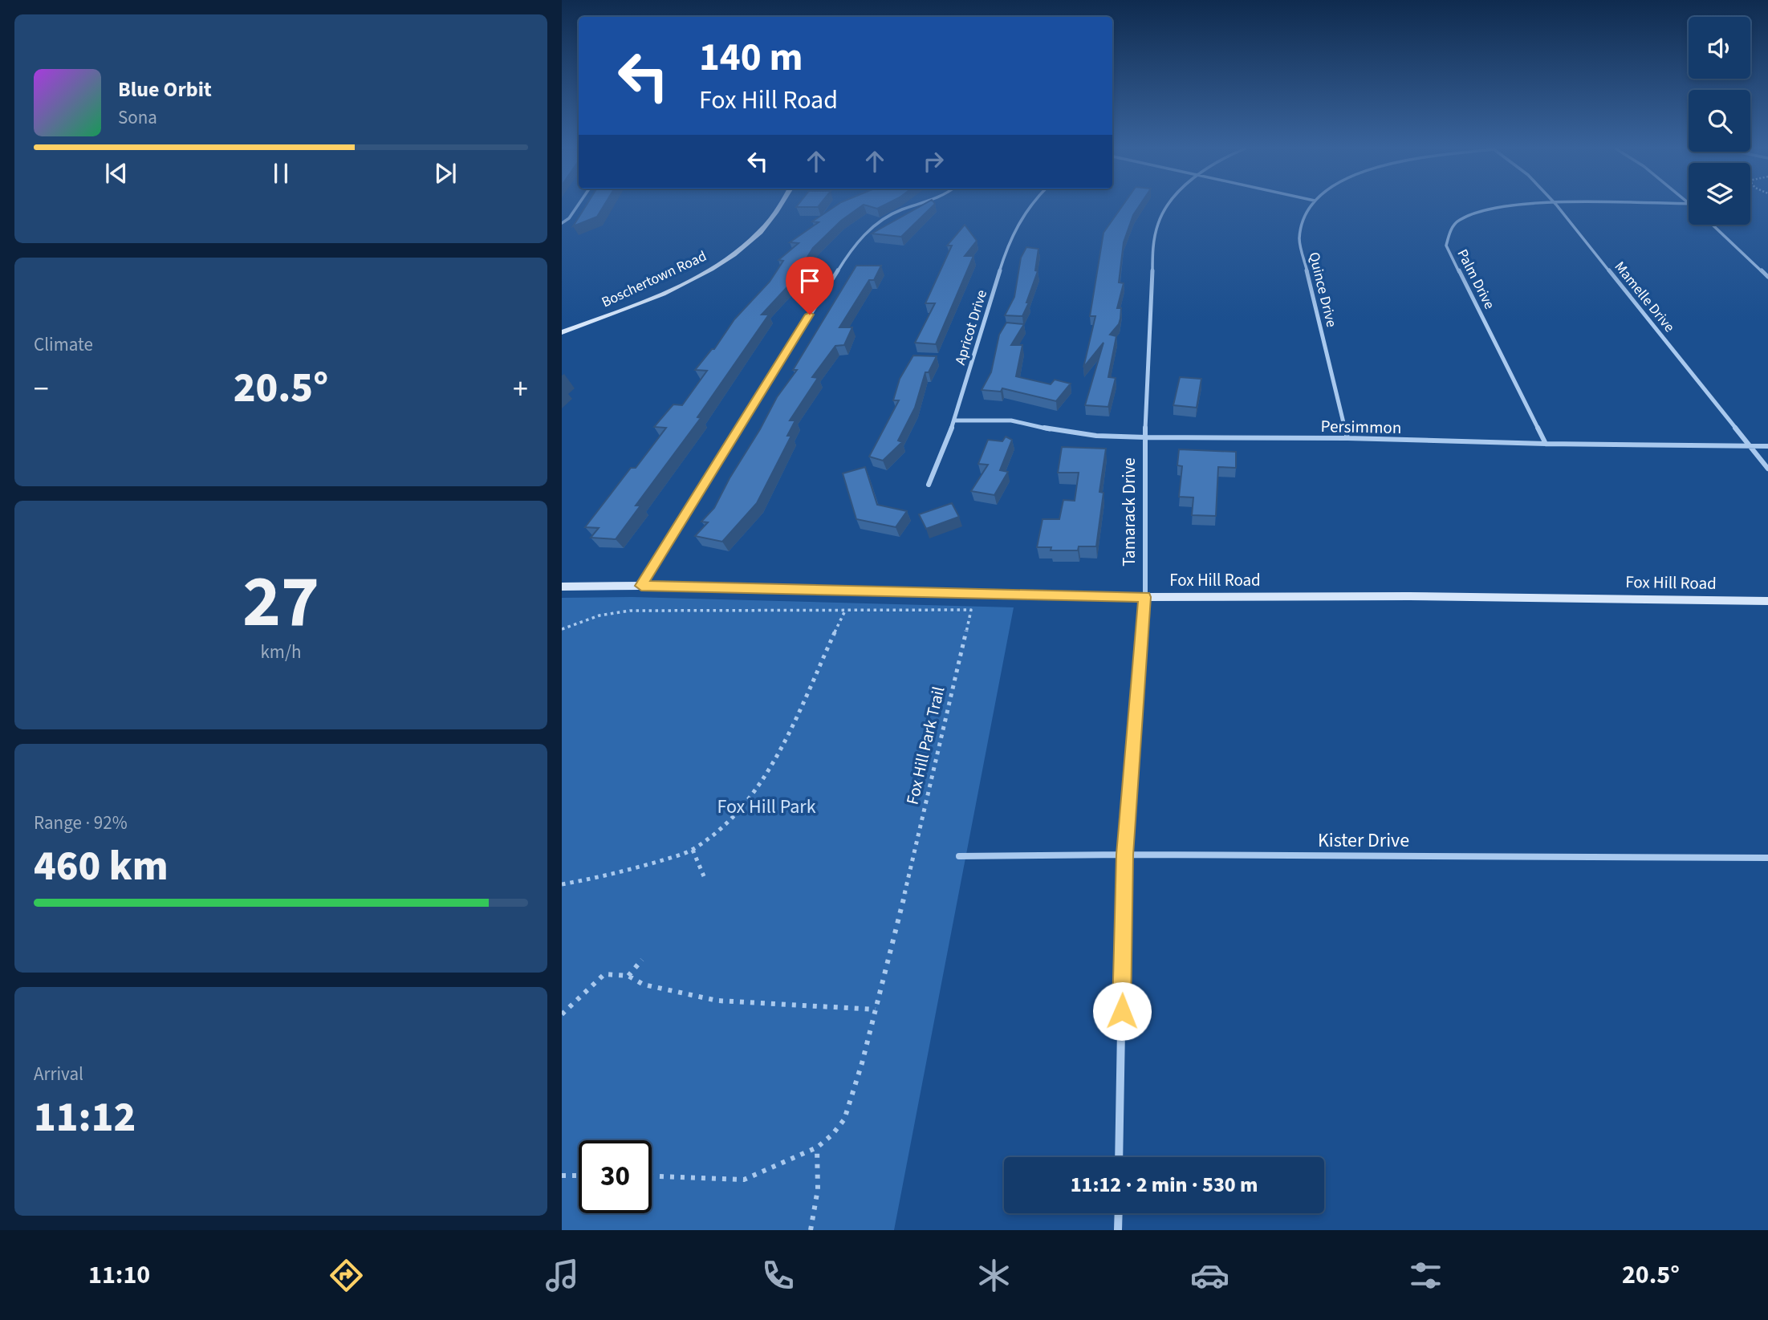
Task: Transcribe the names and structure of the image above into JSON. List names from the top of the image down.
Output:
{
  "streets": {
    "street": [
      "Boschertown Road",
      "Palm Drive",
      "Quince Drive",
      "Mamelle Drive",
      "Apricot Drive",
      "Persimmon",
      "Tamarack Drive",
      "Fox Hill Road",
      "Kister Drive"
    ],
    "path": ["Fox Hill Park Trail"]
  },
  "crossings": [
    ["Palm Drive", "Persimmon"],
    ["Quince Drive", "Persimmon"],
    ["Mamelle Drive", "Persimmon"],
    ["Apricot Drive", "Persimmon"],
    ["Persimmon", "Tamarack Drive"],
    ["Tamarack Drive", "Fox Hill Road"],
    ["Tamarack Drive", "Kister Drive"]
  ],
  "parks": ["Fox Hill Park"],
  "page": {
    "turn": ["140 m", "Fox Hill Road"],
    "song": ["Blue Orbit", "Sona"],
    "tile": [
      "Climate",
      ["27", "km/h"],
      ["Range · 92%", "460 km"],
      ["Arrival", "11:12"]
    ],
    "heat": ["−", "20.5°", "+"],
    "limit": "30",
    "trip": "11:12 · 2 min · 530 m",
    "tabs": ["11:10", "20.5°"]
  }
}
